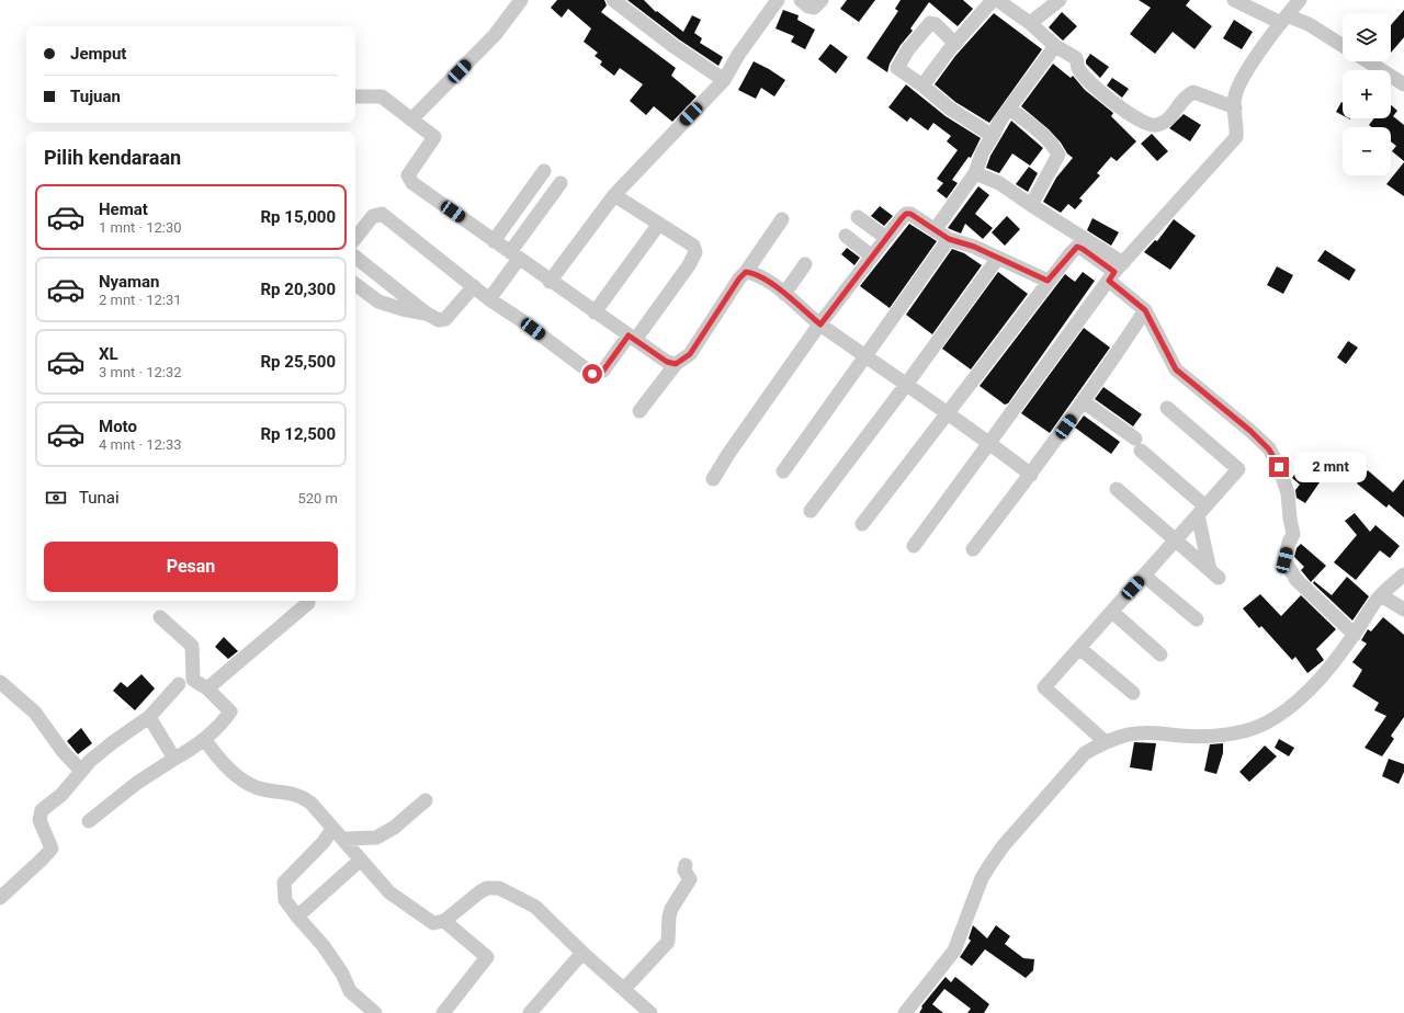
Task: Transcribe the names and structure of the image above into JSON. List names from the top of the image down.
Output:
{
  "page": {
    "map_buttons": ["+", "−"],
    "banner": ["Jemput", "Tujuan"],
    "heading": "Pilih kendaraan",
    "list": [
      {
        "name": "Hemat",
        "note": "1 mnt · 12:30",
        "value": "Rp 15,000"
      },
      {
        "name": "Nyaman",
        "note": "2 mnt · 12:31",
        "value": "Rp 20,300"
      },
      {
        "name": "XL",
        "note": "3 mnt · 12:32",
        "value": "Rp 25,500"
      },
      {
        "name": "Moto",
        "note": "4 mnt · 12:33",
        "value": "Rp 12,500"
      }
    ],
    "bubble": "2 mnt",
    "pay": ["Tunai", "520 m"],
    "buttons": "Pesan"
  }
}
